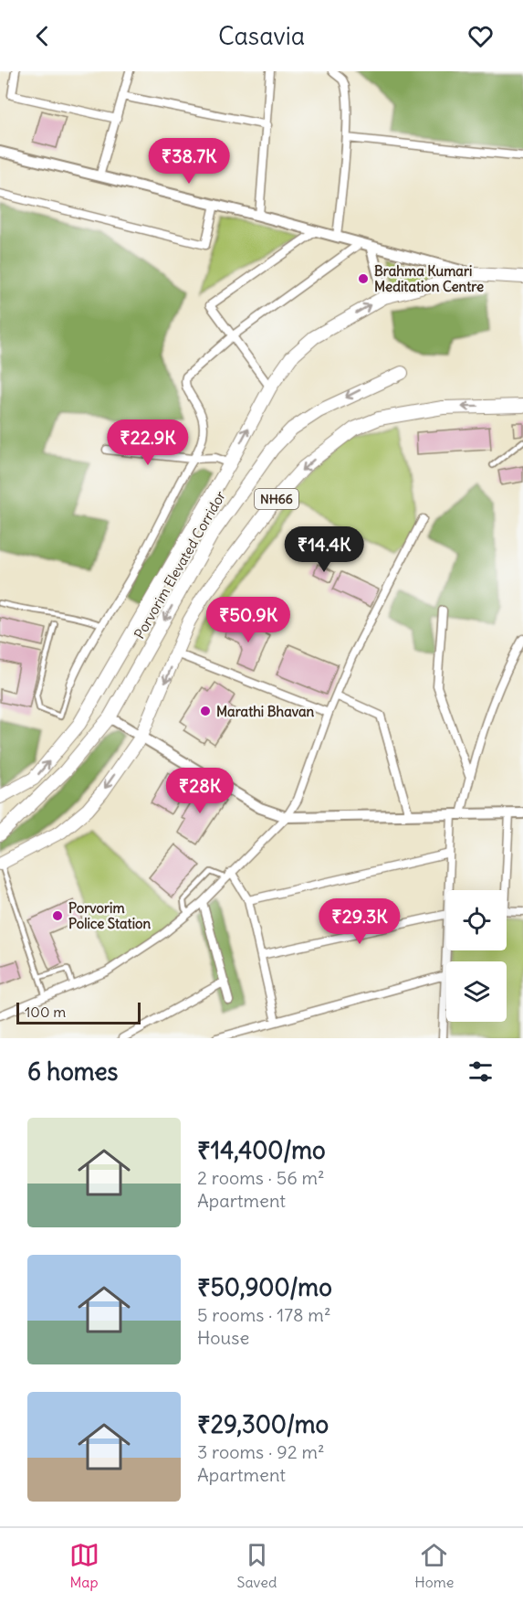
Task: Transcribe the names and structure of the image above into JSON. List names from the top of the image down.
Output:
{
  "streets": {
    "main road": ["NH66", "Porvorim Elevated Corridor"]
  },
  "places": ["Brahma Kumari Meditation Centre", "Marathi Bhavan", "Porvorim Police Station"],
  "scale_bar": "100 m",
  "page": {
    "header": "Casavia",
    "price": [
      "₹38.7K",
      "₹22.9K",
      "₹14.4K",
      "₹50.9K",
      "₹28K",
      "₹29.3K"
    ],
    "scale": "100 m",
    "heading": "6 homes",
    "list": [
      {
        "name": "₹14,400/mo",
        "note": "2 rooms · 56 m² · Apartment"
      },
      {
        "name": "₹50,900/mo",
        "note": "5 rooms · 178 m² · House"
      },
      {
        "name": "₹29,300/mo",
        "note": "3 rooms · 92 m² · Apartment"
      }
    ],
    "tabs": ["Map", "Saved", "Home"]
  }
}
